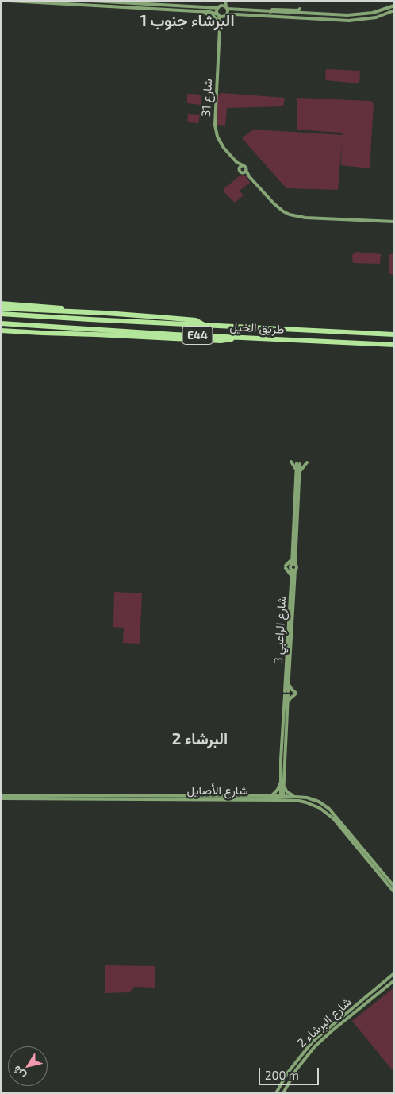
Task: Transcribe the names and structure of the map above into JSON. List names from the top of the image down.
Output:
{
  "streets": {
    "highway": ["طريق الخيل", "E44"],
    "street": [
      "شارع 31",
      "شارع الراعبي 3",
      "شارع الأصايل",
      "شارع البرشاء 2"
    ]
  },
  "crossings": [
    ["شارع الراعبي 3", "شارع الأصايل"]
  ],
  "districts": ["البرشاء جنوب 1", "البرشاء 2"],
  "scale_bar": "200 m",
  "north": "bottom left"
}
